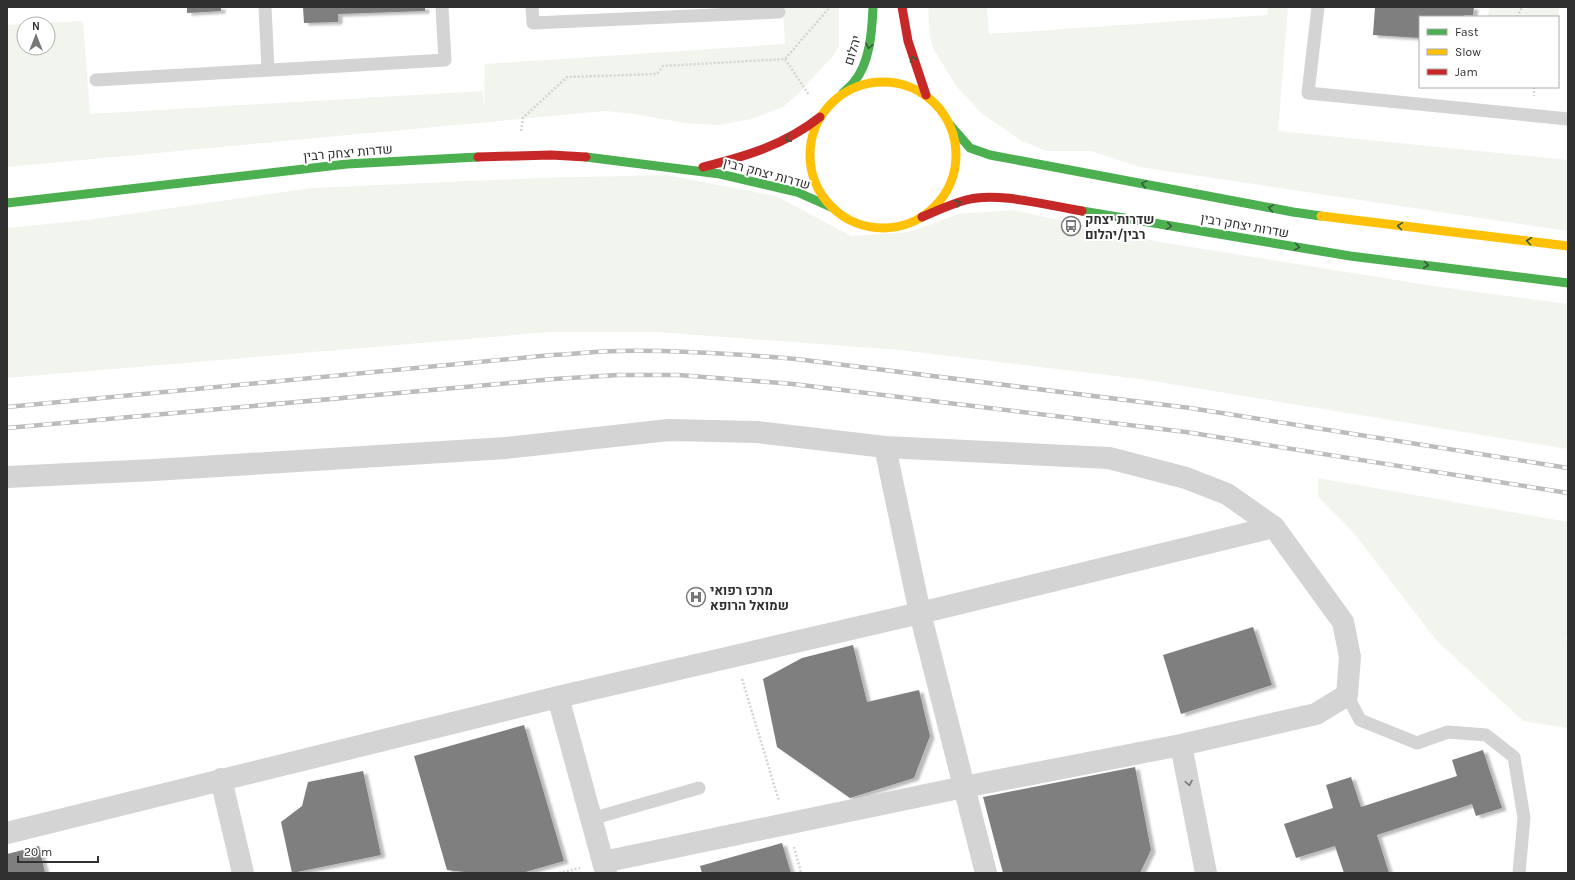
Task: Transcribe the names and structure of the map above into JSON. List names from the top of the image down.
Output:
{
  "streets": {
    "main road": ["יהלום", "שדרות יצחק רבין"]
  },
  "crossings": [
    ["יהלום", "שדרות יצחק רבין"]
  ],
  "one_way": ["יהלום"],
  "places": {
    "bus stop": ["שדרות יצחק רבין/יהלום"],
    "hospital": ["מרכז רפואי שמואל הרופא"]
  },
  "legend": ["Fast", "Slow", "Jam"],
  "scale_bar": "20 m",
  "north": "top"
}
